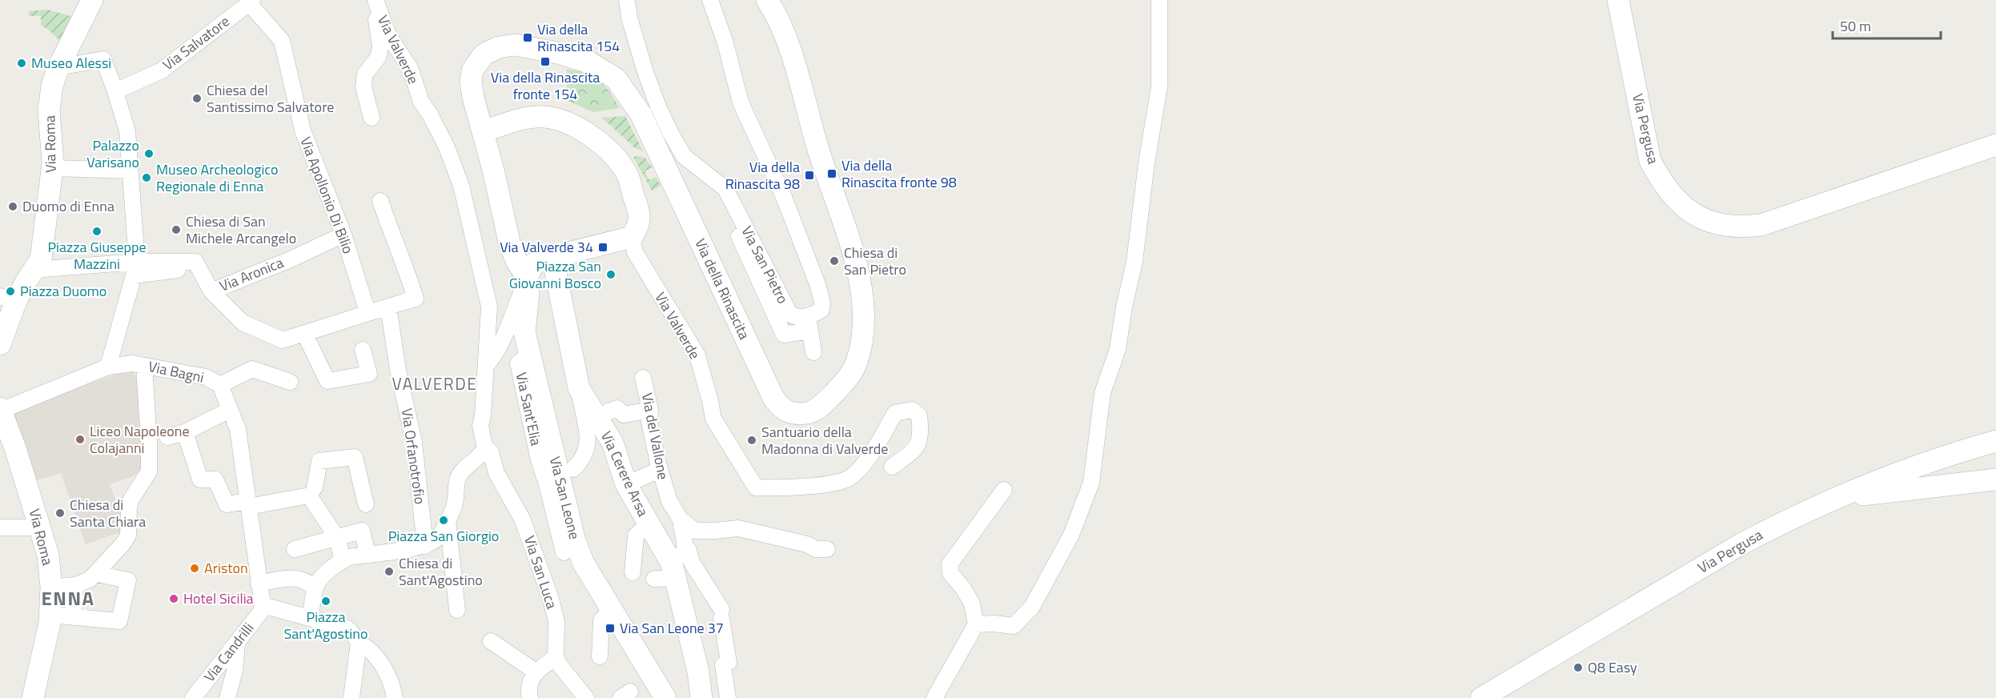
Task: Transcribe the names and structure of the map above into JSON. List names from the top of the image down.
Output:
{
  "streets": {
    "street": [
      "Via Salvatore",
      "Via Valverde",
      "Via Pergusa",
      "Via Roma",
      "Via Apollonio Di Bilio",
      "Via San Pietro",
      "Via Aronica",
      "Via della Rinascita",
      "Via Bagni",
      "Via Sant'Elia",
      "Via del Vallone",
      "Via Orfanotrofio",
      "Via Cerere Arsa",
      "Via San Leone",
      "Via San Luca",
      "Via Candrilli"
    ]
  },
  "crossings": [
    ["Via Salvatore", "Via Apollonio Di Bilio"],
    ["Via Valverde", "Via della Rinascita"],
    ["Via Valverde", "Via Cerere Arsa"],
    ["Via Valverde", "Via San Leone"],
    ["Via Valverde", "Via San Luca"],
    ["Via Roma", "Via Bagni"],
    ["Via Apollonio Di Bilio", "Via Aronica"],
    ["Via della Rinascita", "Via San Leone"],
    ["Via Bagni", "Via Candrilli"],
    ["Via Sant'Elia", "Via San Leone"],
    ["Via del Vallone", "Via Cerere Arsa"]
  ],
  "districts": ["VALVERDE", "ENNA"],
  "places": {
    "transit": [
      "Via della Rinascita 154",
      "Via della Rinascita fronte 154",
      "Via della Rinascita fronte 98",
      "Via della Rinascita 98",
      "Via Valverde 34",
      "Via San Leone 37"
    ],
    "other": [
      "Museo Alessi",
      "Chiesa del Santissimo Salvatore",
      "Palazzo Varisano",
      "Museo Archeologico Regionale di Enna",
      "Duomo di Enna",
      "Chiesa di San Michele Arcangelo",
      "Piazza Giuseppe Mazzini",
      "Chiesa di San Pietro",
      "Piazza San Giovanni Bosco",
      "Piazza Duomo",
      "Liceo Napoleone Colajanni",
      "Santuario della Madonna di Valverde",
      "Chiesa di Santa Chiara",
      "Piazza San Giorgio",
      "Ariston",
      "Chiesa di Sant'Agostino",
      "Hotel Sicilia",
      "Piazza Sant'Agostino",
      "Q8 Easy"
    ]
  },
  "scale_bar": "50 m"
}
